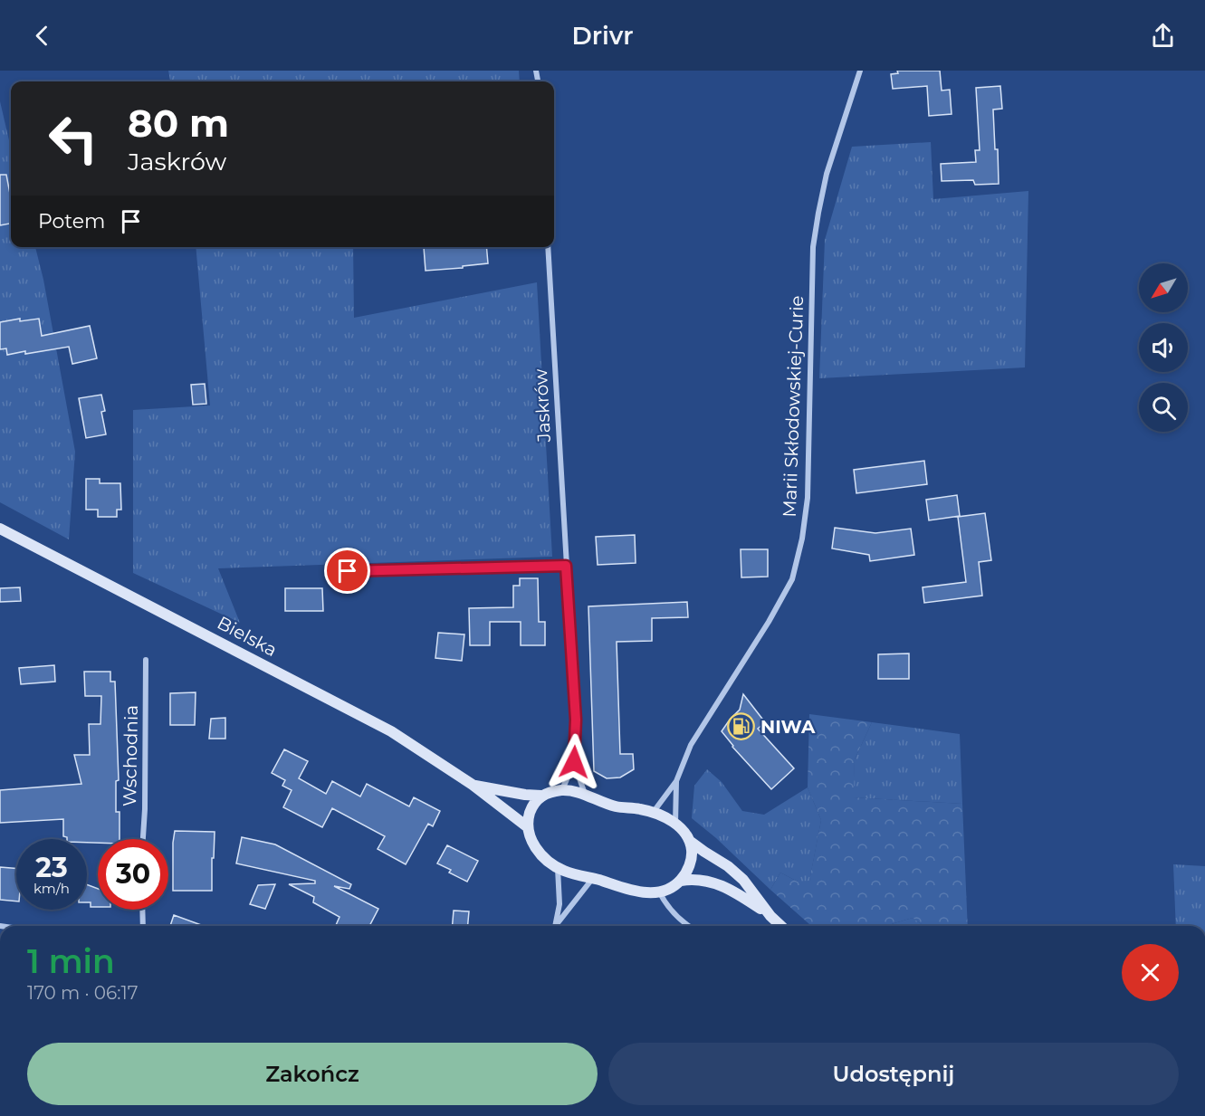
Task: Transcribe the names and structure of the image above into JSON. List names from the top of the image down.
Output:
{
  "streets": {
    "main road": ["Bielska"],
    "street": ["Jaskrów", "Marii Skłodowskiej-Curie", "Wschodnia"]
  },
  "places": {
    "fuel station": ["NIWA"]
  },
  "north": "bottom left",
  "page": {
    "header": "Drivr",
    "turn": ["80 m", "Jaskrów"],
    "then": "Potem",
    "speed": "23 km/h",
    "limit": "30",
    "heading": ["1 min", "170 m · 06:17"],
    "buttons": ["Zakończ", "Udostępnij"]
  }
}
